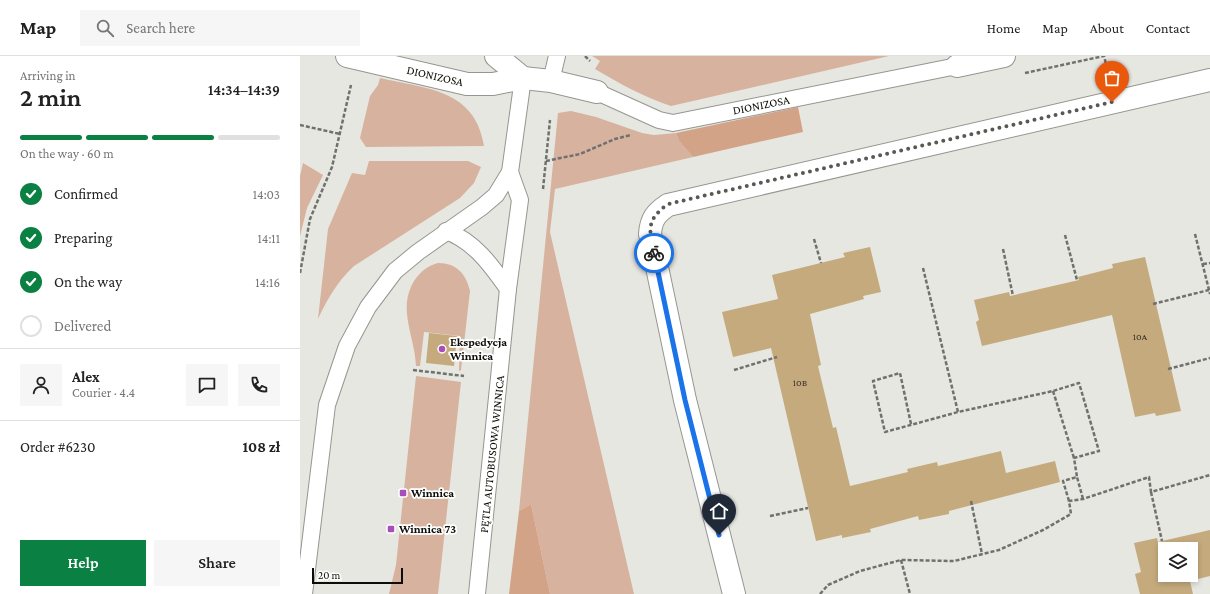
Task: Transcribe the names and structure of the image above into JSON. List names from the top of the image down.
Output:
{
  "streets": {
    "street": ["DIONIZOSA"],
    "lane": ["PĘTLA AUTOBUSOWA WINNICA"]
  },
  "places": {
    "other": ["Ekspedycja Winnica"],
    "transit": ["Winnica", "Winnica 73"]
  },
  "house_numbers": ["10A", "10B"],
  "scale_bar": "20 m",
  "page": {
    "header": "Map",
    "search": "Search here",
    "nav": [
      "Home",
      "Map",
      "About",
      "Contact"
    ],
    "heading": ["2 min", "Arriving in", "14:34–14:39"],
    "panel": [
      "Alex",
      "Courier · 4.4",
      "Order #6230",
      "108 zł"
    ],
    "bar": "On the way · 60 m",
    "list": [
      ["Confirmed", "14:03"],
      ["Preparing", "14:11"],
      ["On the way", "14:16"],
      "Delivered"
    ],
    "buttons": ["Help", "Share"],
    "scale": "20 m"
  }
}
